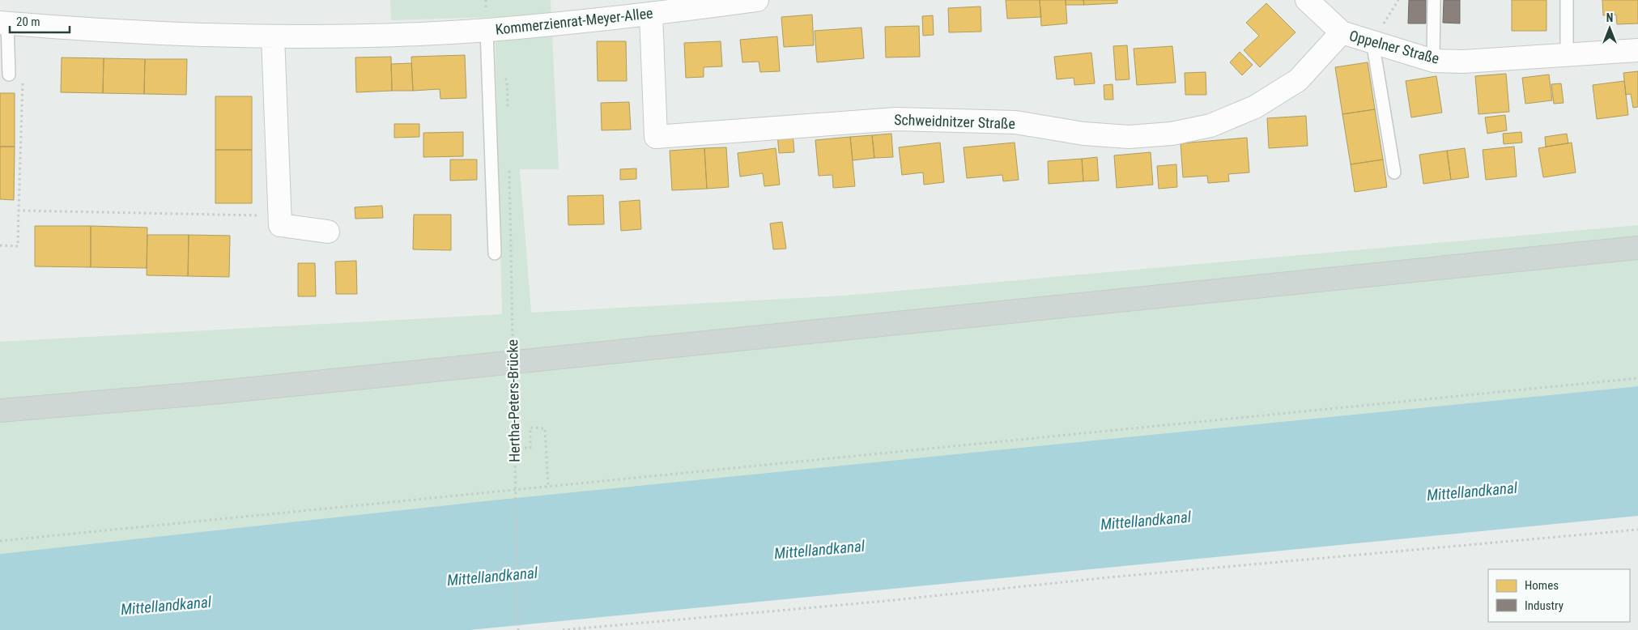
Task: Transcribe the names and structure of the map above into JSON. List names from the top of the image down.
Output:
{
  "streets": {
    "street": ["Kommerzienrat-Meyer-Allee", "Oppelner Straße", "Schweidnitzer Straße"],
    "path": ["Hertha-Peters-Brücke"]
  },
  "crossings": [
    ["Kommerzienrat-Meyer-Allee", "Schweidnitzer Straße"],
    ["Oppelner Straße", "Schweidnitzer Straße"]
  ],
  "water": ["Mittellandkanal"],
  "legend": ["Homes", "Industry"],
  "scale_bar": "20 m",
  "north": "top"
}
